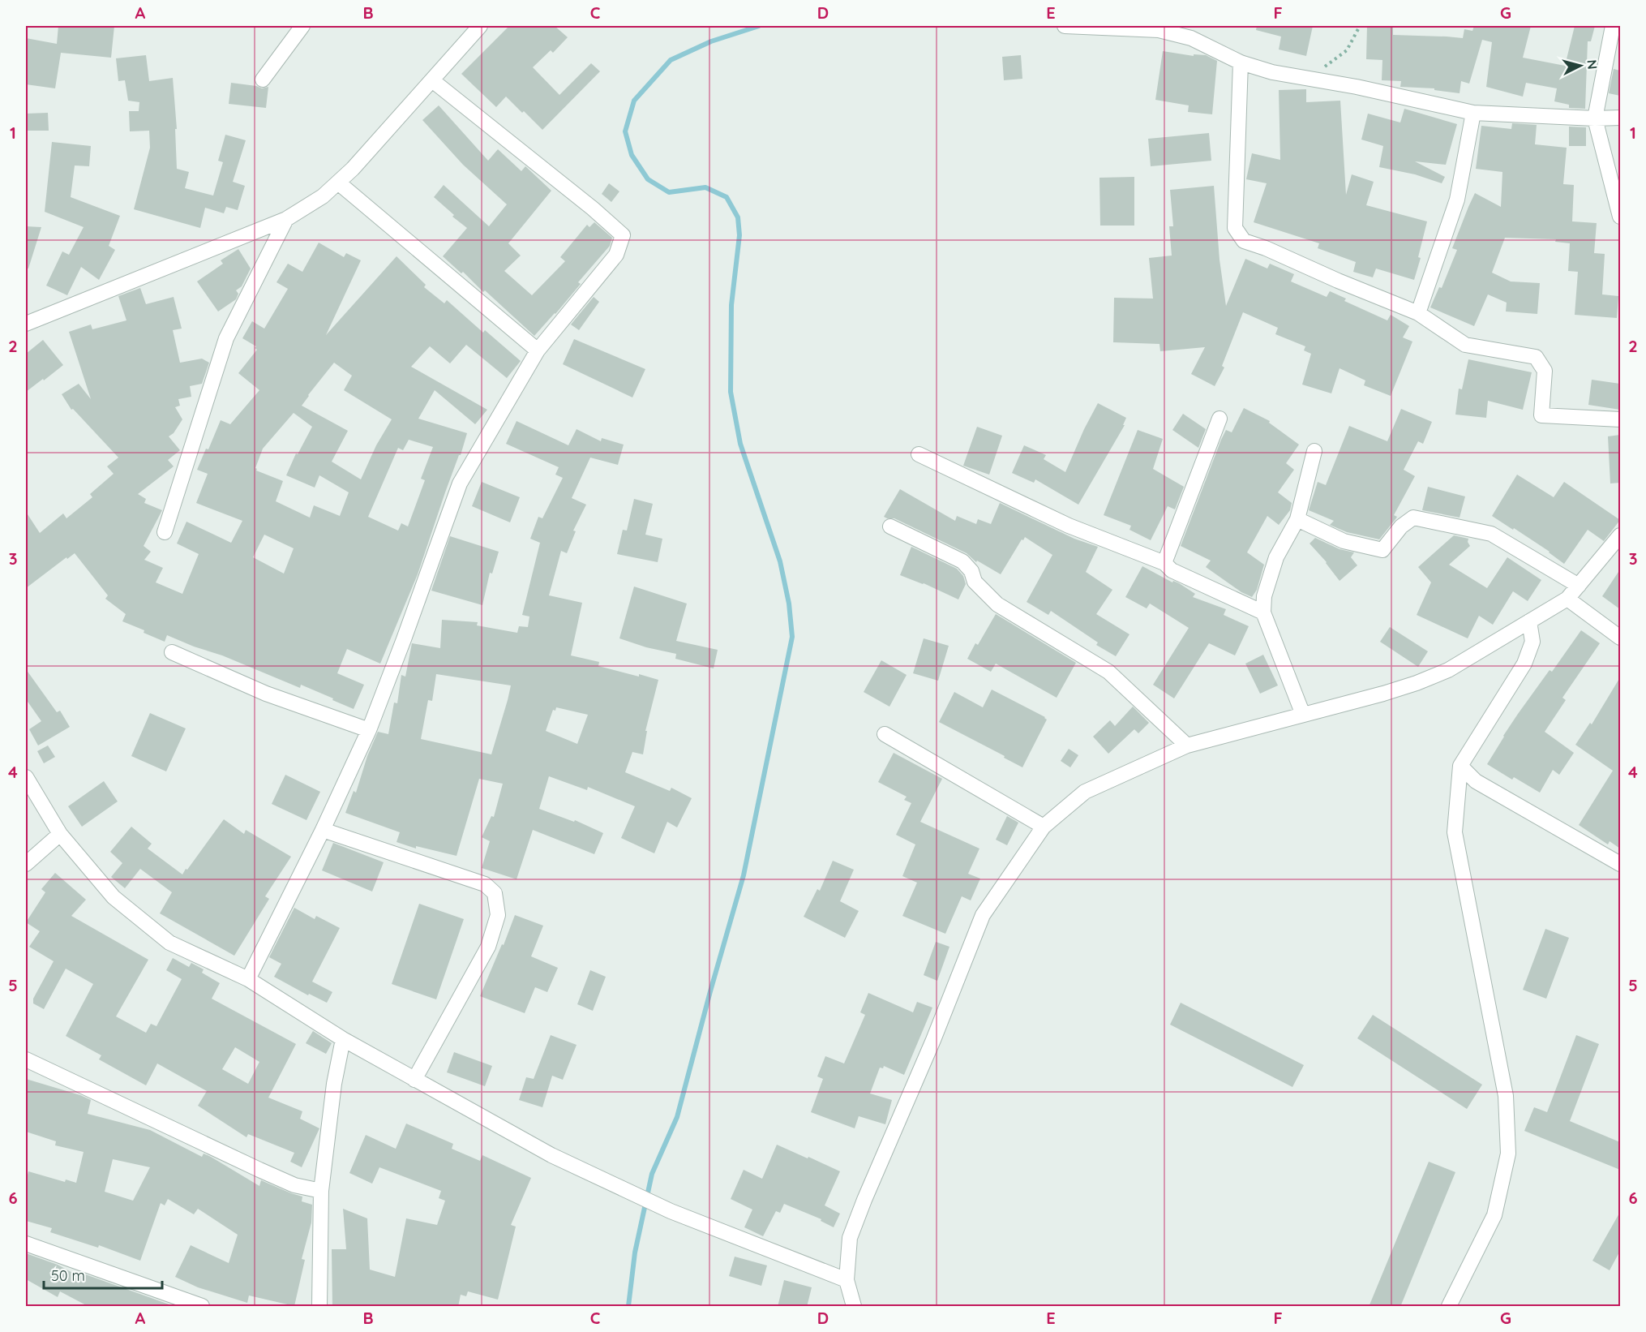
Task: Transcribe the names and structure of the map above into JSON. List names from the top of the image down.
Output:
{
  "scale_bar": "50 m",
  "north": "right",
  "grid": {
    "columns": [
      "A",
      "B",
      "C",
      "D",
      "E",
      "F",
      "G"
    ],
    "rows": [
      "1",
      "2",
      "3",
      "4",
      "5",
      "6"
    ]
  }
}
